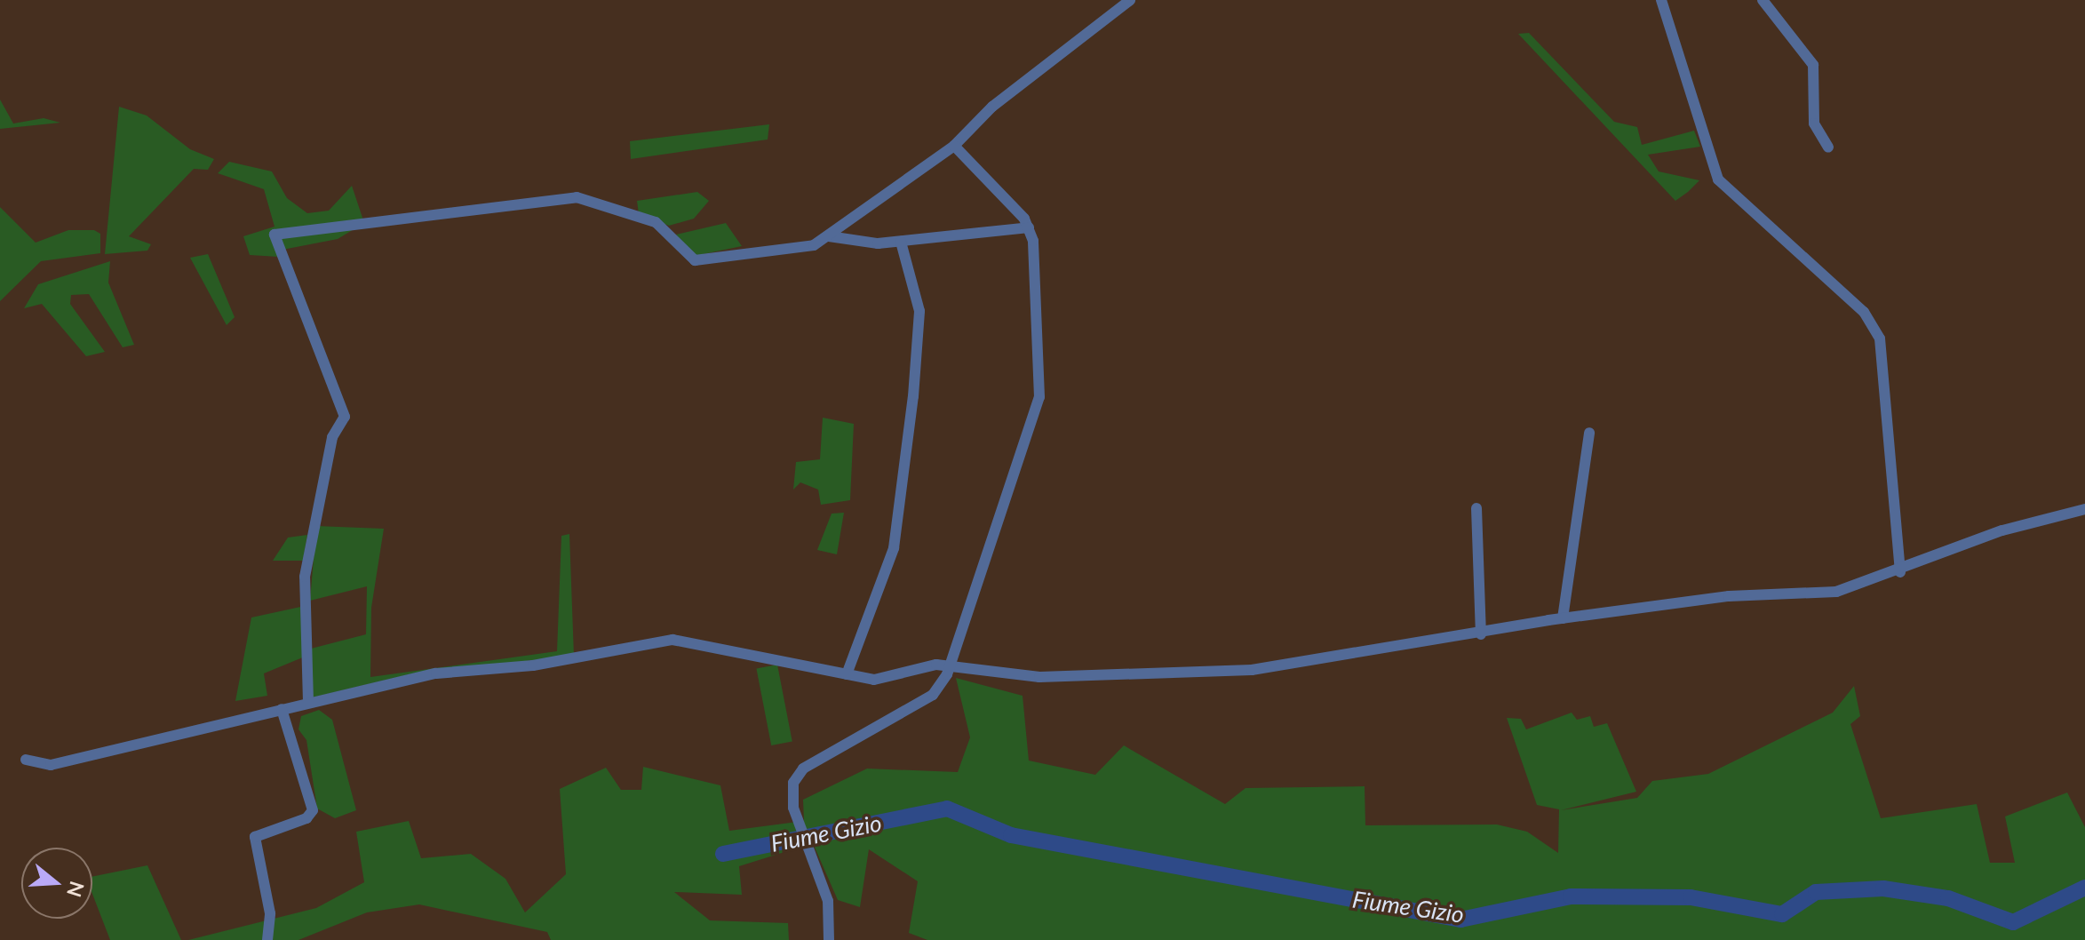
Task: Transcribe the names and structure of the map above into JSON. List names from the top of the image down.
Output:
{
  "water": ["Fiume Gizio"],
  "north": "right"
}
